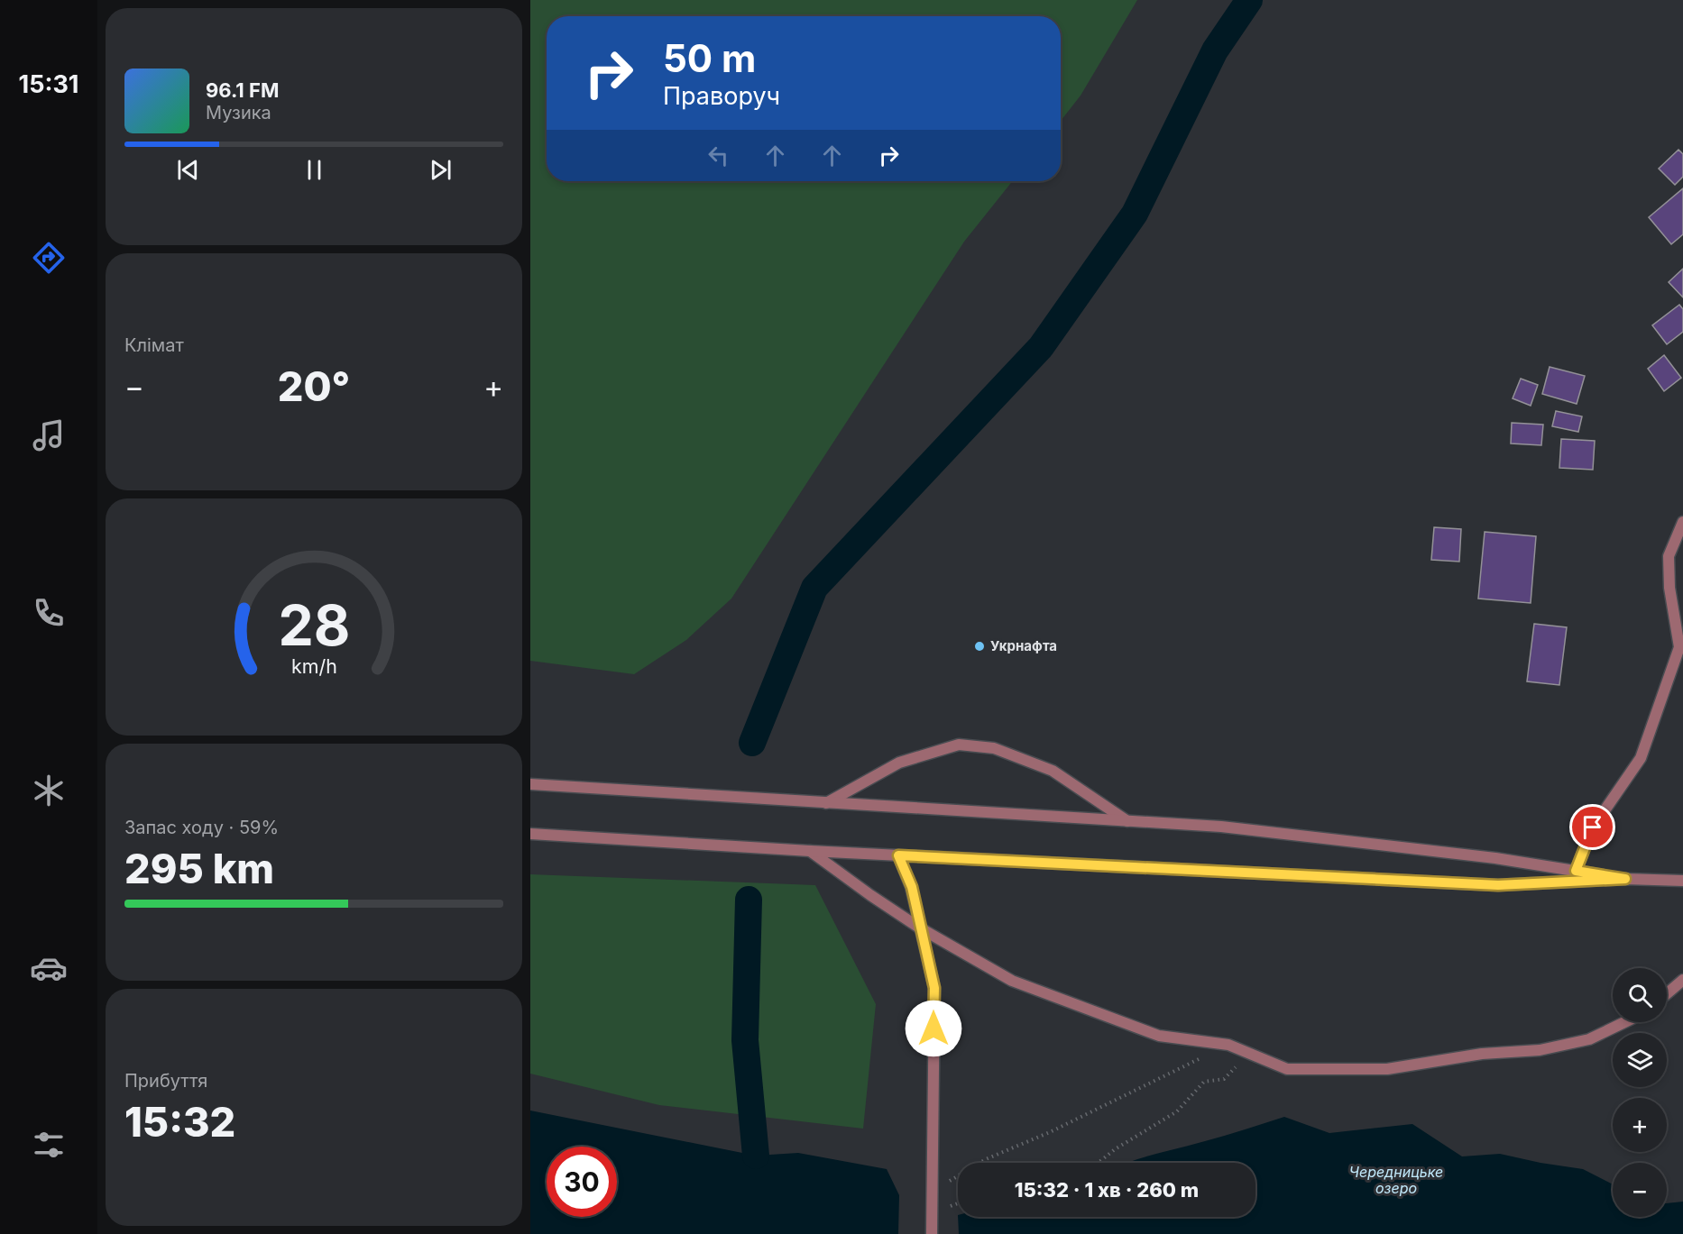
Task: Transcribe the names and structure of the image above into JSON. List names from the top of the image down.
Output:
{
  "water": ["Чередницьке озеро"],
  "places": ["Укрнафта"],
  "page": {
    "tabs": "15:31",
    "turn": ["50 m", "Праворуч"],
    "song": ["96.1 FM", "Музика"],
    "tile": [
      "Клімат",
      ["Запас ходу · 59%", "295 km"],
      ["Прибуття", "15:32"]
    ],
    "heat": ["−", "20°", "+"],
    "map_buttons": ["+", "−"],
    "limit": "30",
    "trip": "15:32 · 1 хв · 260 m",
    "gauge": ["28", "km/h"]
  }
}
